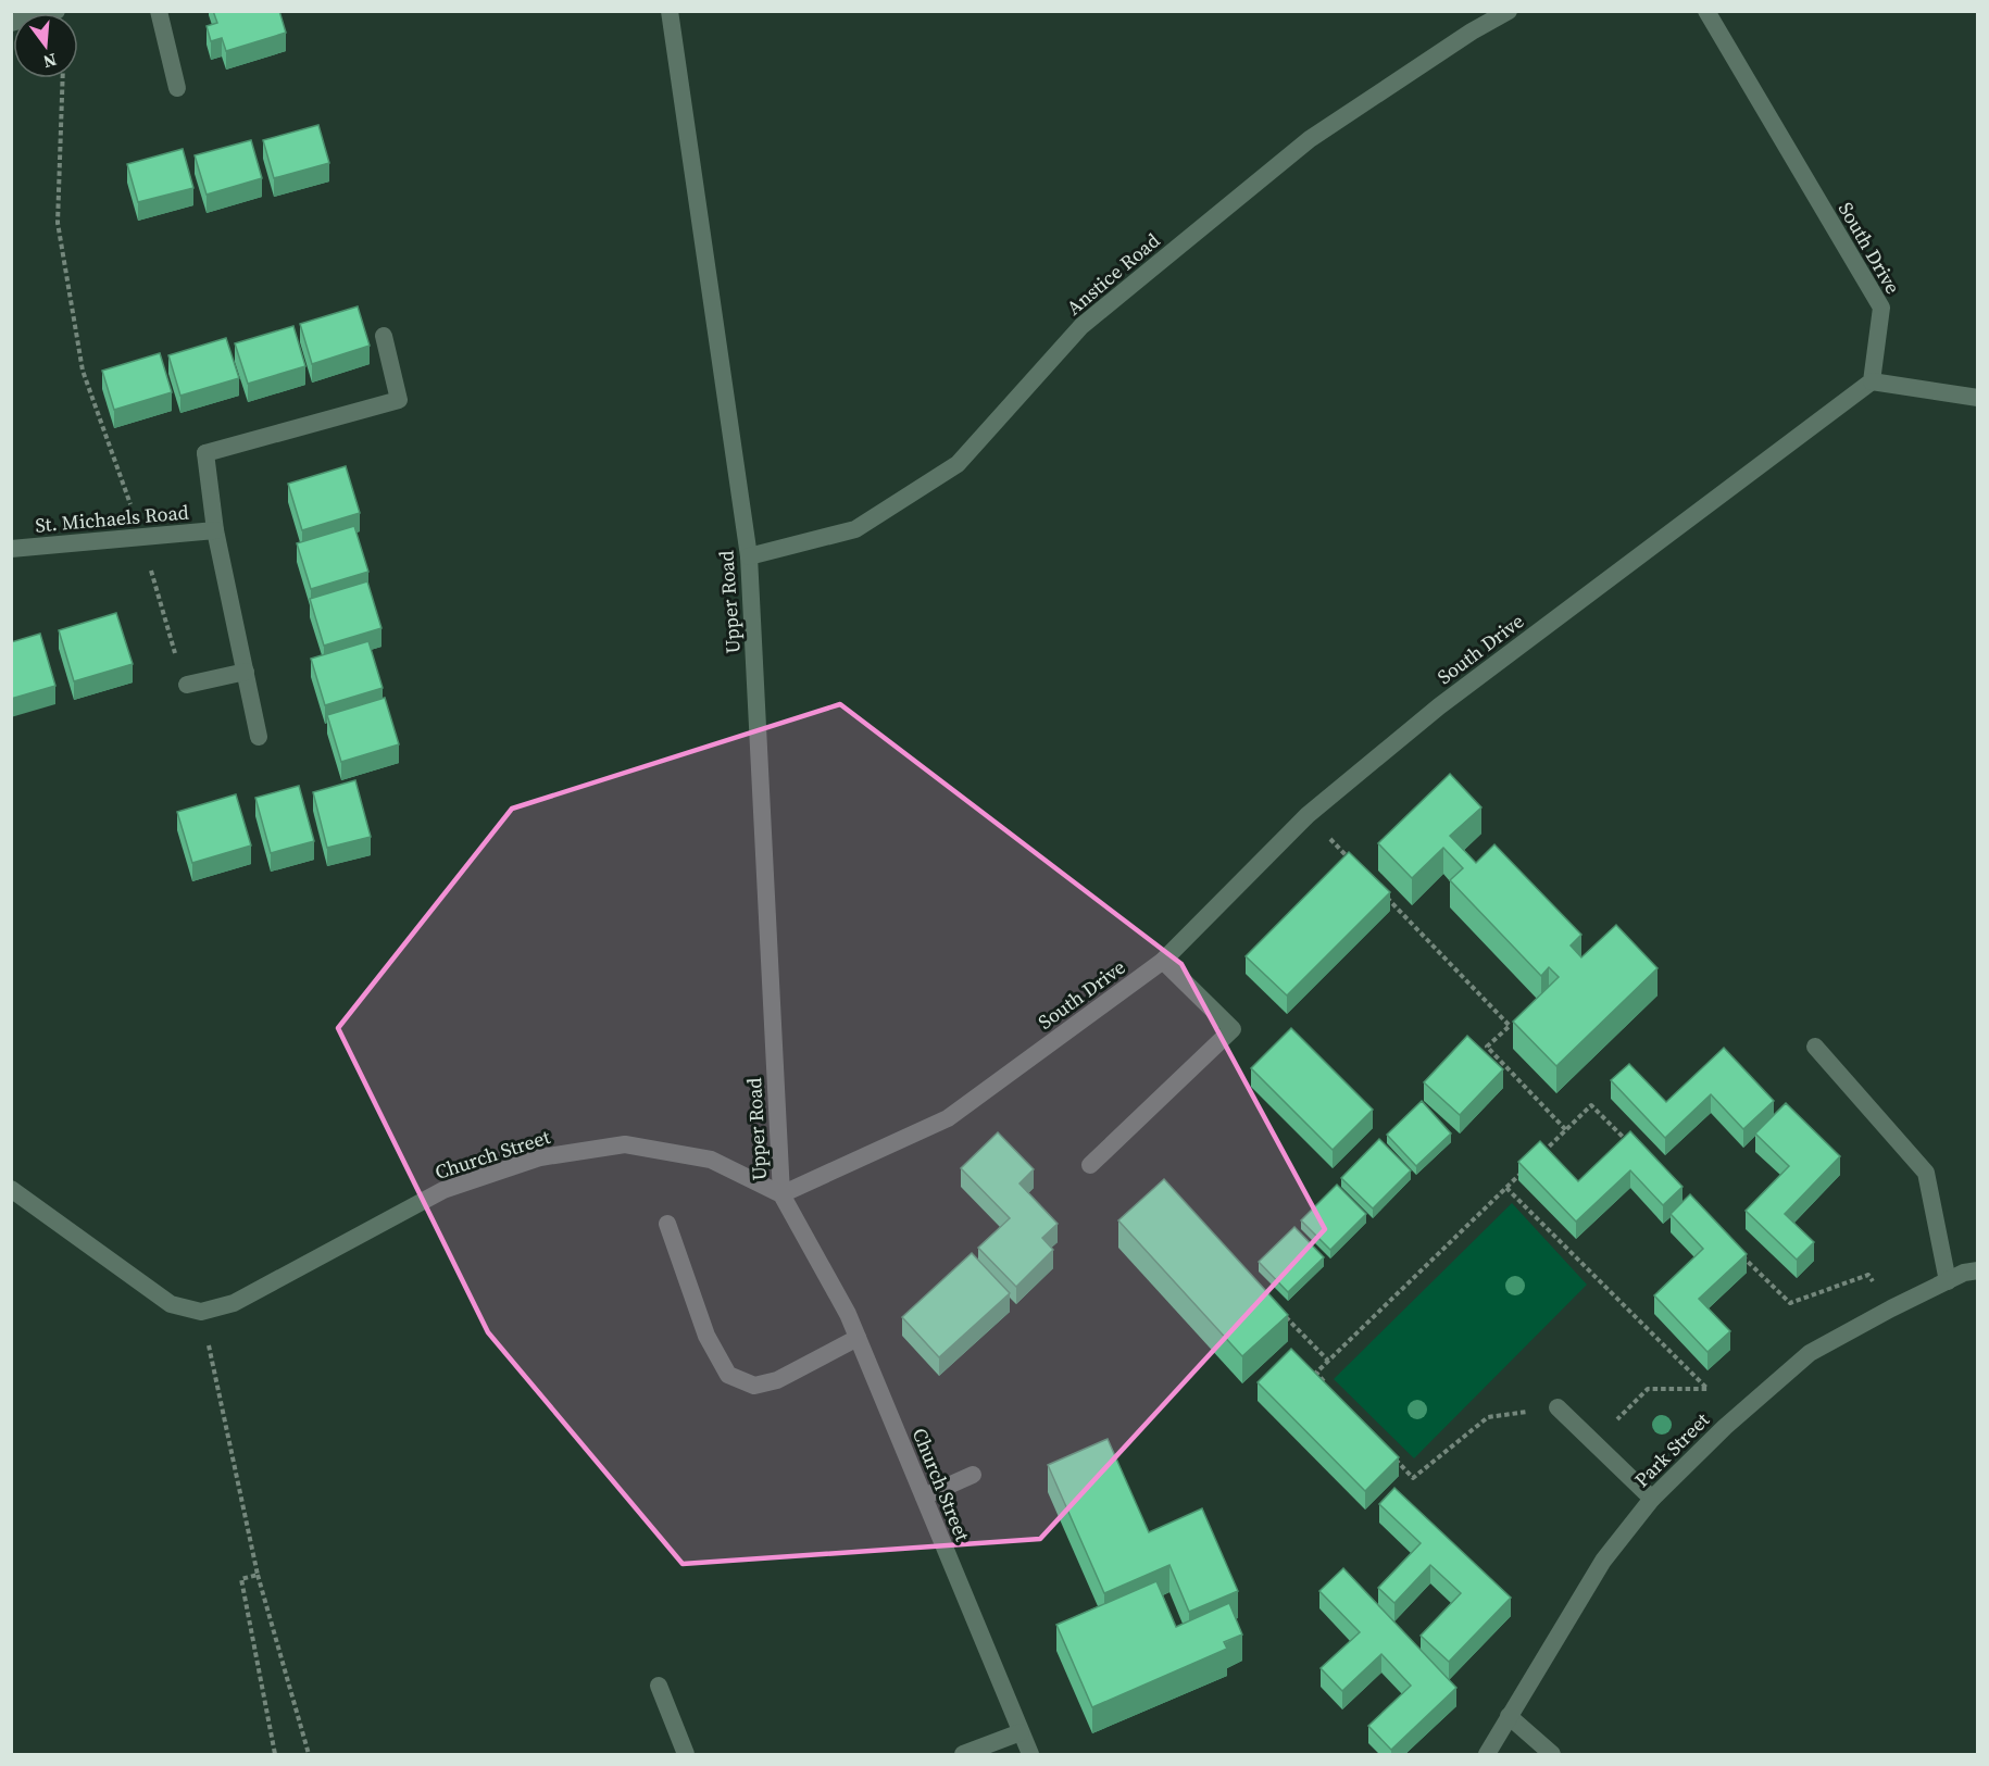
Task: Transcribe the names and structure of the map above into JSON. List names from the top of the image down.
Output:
{
  "streets": {
    "street": [
      "South Drive",
      "Anstice Road",
      "St. Michaels Road",
      "Upper Road",
      "Church Street",
      "Park Street"
    ]
  },
  "crossings": [
    ["South Drive", "Upper Road"],
    ["South Drive", "Church Street"],
    ["Anstice Road", "Upper Road"],
    ["Upper Road", "Church Street"]
  ],
  "north": "bottom"
}
